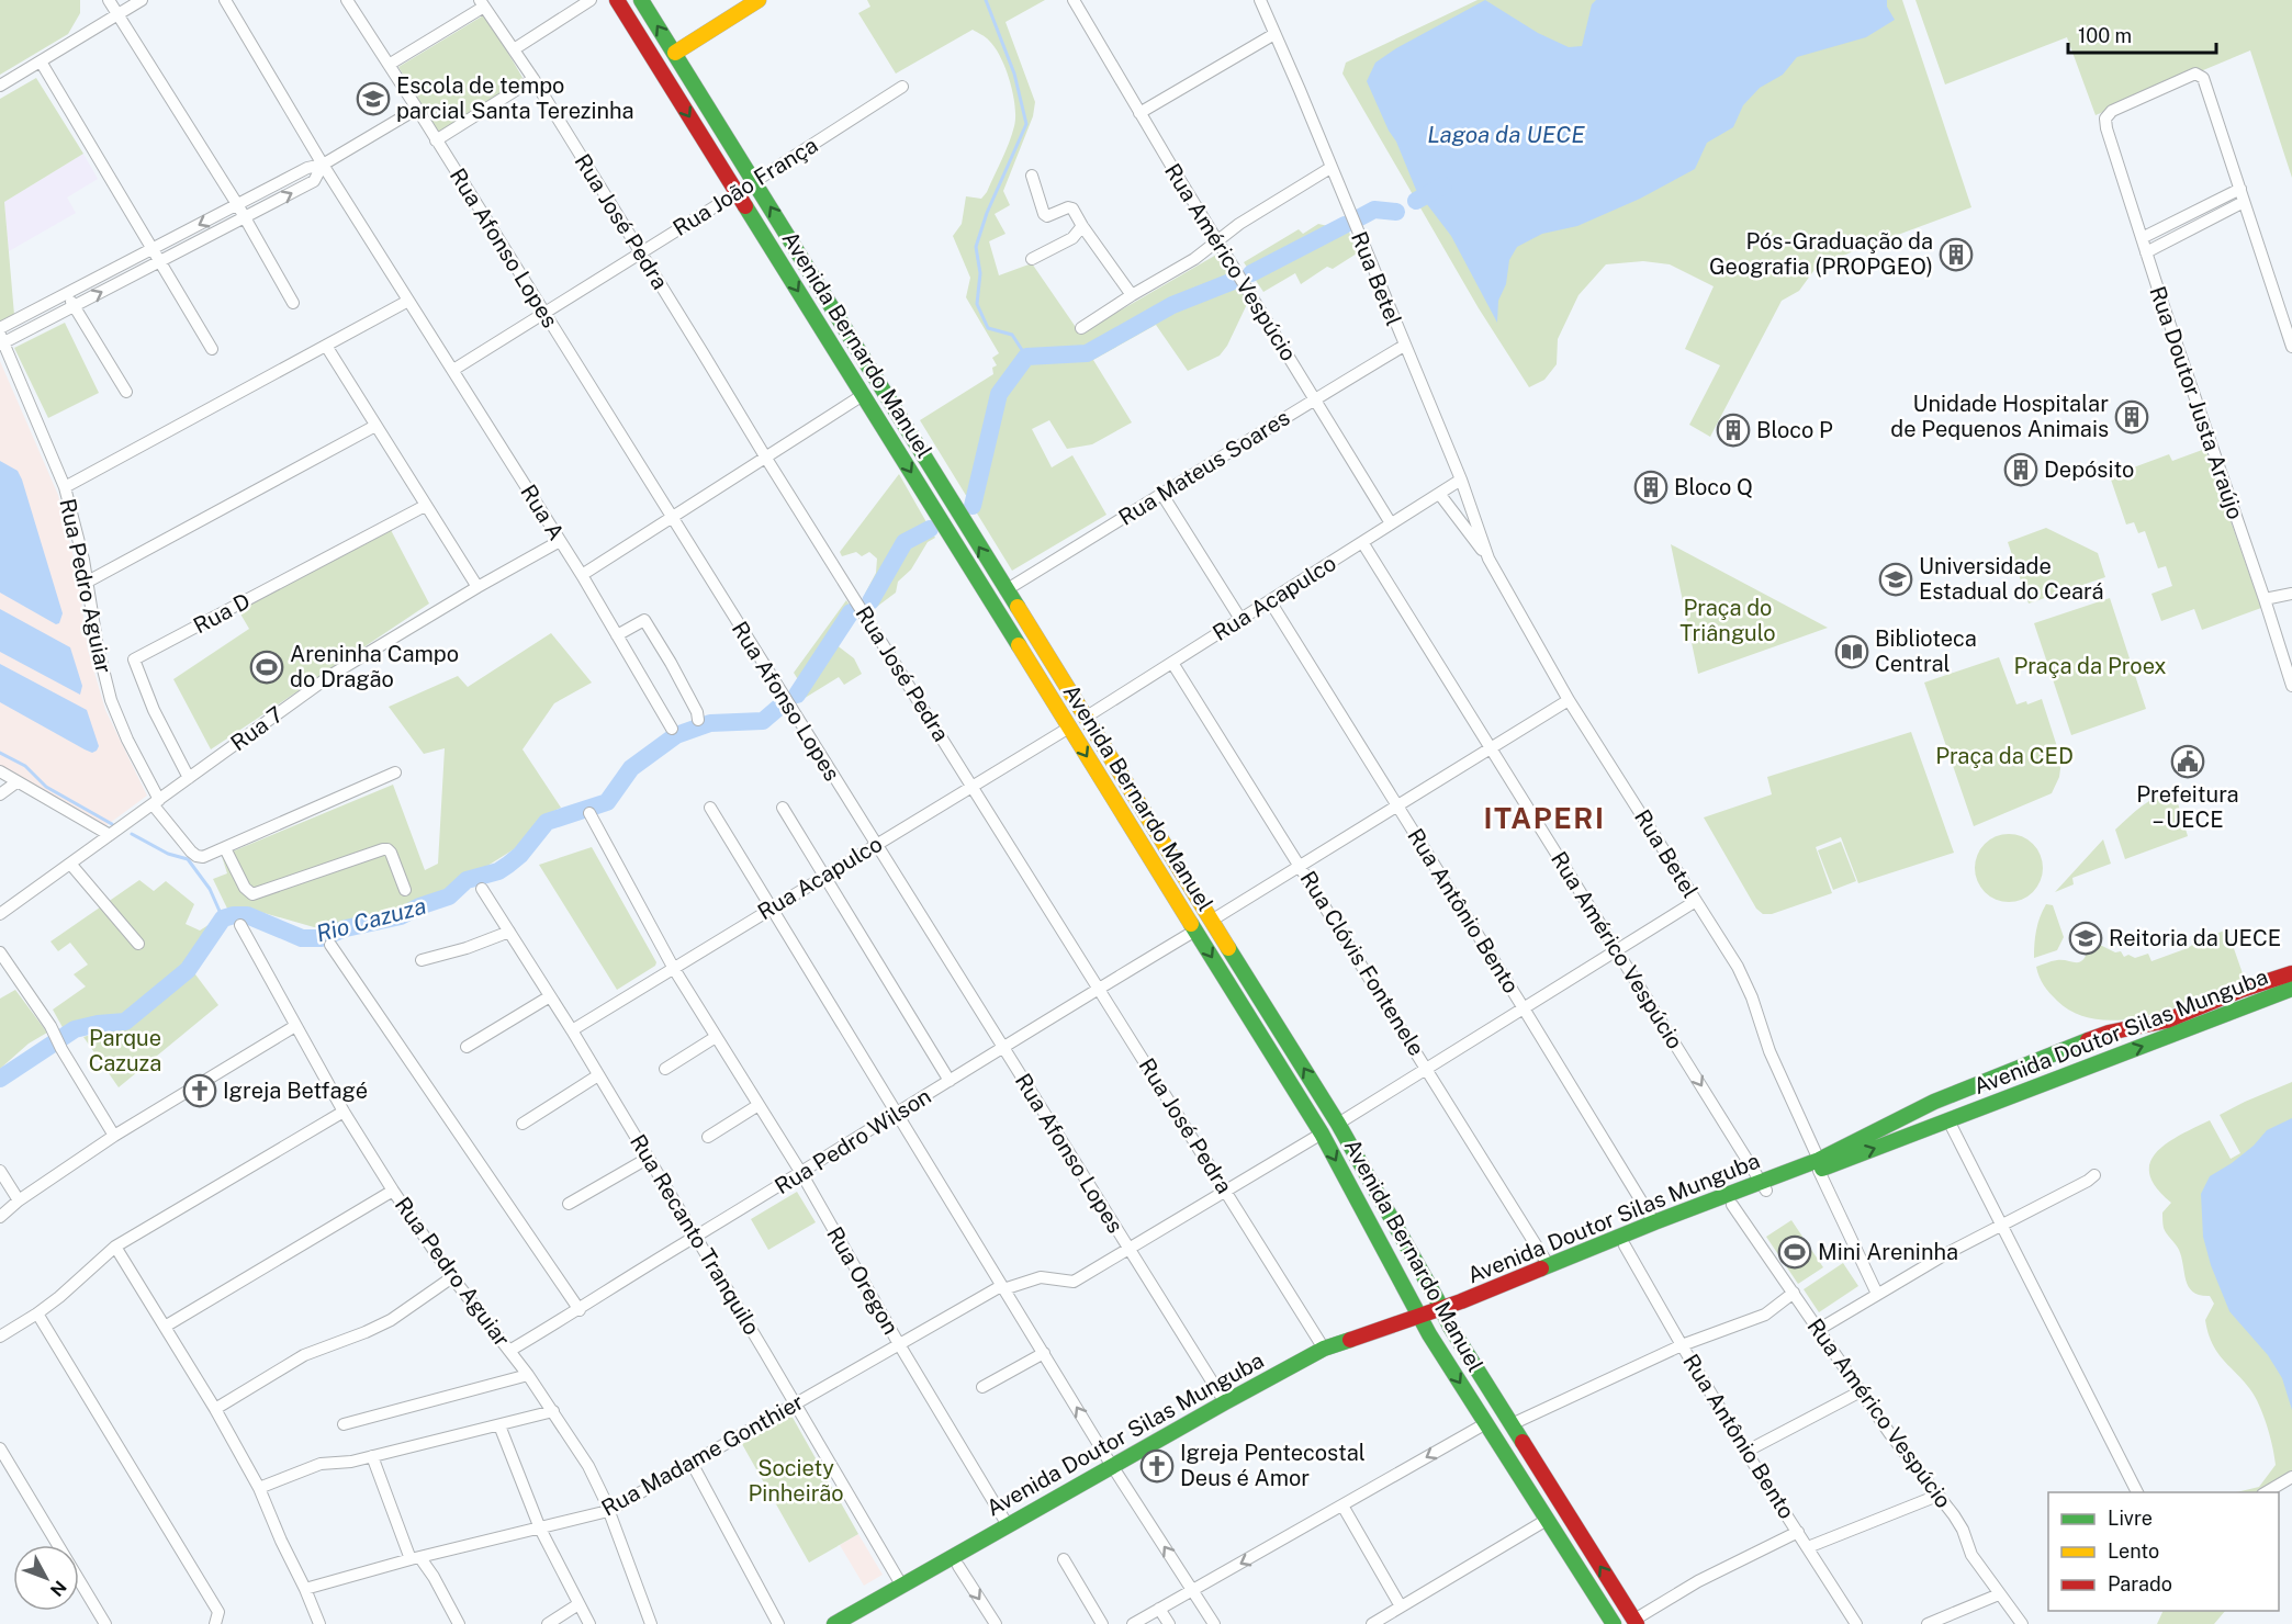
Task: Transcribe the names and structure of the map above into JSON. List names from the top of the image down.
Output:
{
  "streets": {
    "main road": ["Avenida Bernardo Manuel", "Avenida Doutor Silas Munguba"],
    "street": [
      "Rua João França",
      "Rua José Pedra",
      "Rua Afonso Lopes",
      "Rua Américo Vespúcio",
      "Rua Betel",
      "Rua Doutor Justa Araújo",
      "Rua Mateus Soares",
      "Rua A",
      "Rua Pedro Aguiar",
      "Rua Acapulco",
      "Rua D",
      "Rua 7",
      "Rua Antônio Bento",
      "Rua Clóvis Fontenele",
      "Rua Pedro Wilson",
      "Rua Recanto Tranquilo",
      "Rua Oregon",
      "Rua Madame Gonthier"
    ]
  },
  "crossings": [
    ["Rua João França", "Rua José Pedra"],
    ["Rua João França", "Rua Afonso Lopes"],
    ["Rua João França", "Avenida Bernardo Manuel"],
    ["Rua João França", "Rua A"],
    ["Rua José Pedra", "Rua Acapulco"],
    ["Rua José Pedra", "Avenida Doutor Silas Munguba"],
    ["Rua José Pedra", "Rua Pedro Wilson"],
    ["Rua José Pedra", "Rua Madame Gonthier"],
    ["Rua Afonso Lopes", "Rua Acapulco"],
    ["Rua Afonso Lopes", "Avenida Doutor Silas Munguba"],
    ["Rua Afonso Lopes", "Rua Pedro Wilson"],
    ["Rua Afonso Lopes", "Rua Madame Gonthier"],
    ["Rua Américo Vespúcio", "Rua Mateus Soares"],
    ["Rua Américo Vespúcio", "Rua Acapulco"],
    ["Rua Américo Vespúcio", "Avenida Doutor Silas Munguba"],
    ["Rua Betel", "Rua Mateus Soares"],
    ["Rua Betel", "Rua Acapulco"],
    ["Rua Betel", "Avenida Doutor Silas Munguba"],
    ["Avenida Bernardo Manuel", "Rua Mateus Soares"],
    ["Avenida Bernardo Manuel", "Rua Acapulco"],
    ["Avenida Bernardo Manuel", "Avenida Doutor Silas Munguba"],
    ["Avenida Bernardo Manuel", "Rua Pedro Wilson"],
    ["Avenida Bernardo Manuel", "Rua Madame Gonthier"],
    ["Rua A", "Rua 7"],
    ["Rua Pedro Aguiar", "Rua 7"],
    ["Rua Pedro Aguiar", "Rua Pedro Wilson"],
    ["Rua Pedro Aguiar", "Rua Madame Gonthier"],
    ["Rua Acapulco", "Rua Antônio Bento"],
    ["Rua Acapulco", "Rua Clóvis Fontenele"],
    ["Rua Acapulco", "Rua Recanto Tranquilo"],
    ["Rua Acapulco", "Rua Oregon"],
    ["Rua D", "Rua 7"],
    ["Rua Antônio Bento", "Avenida Doutor Silas Munguba"],
    ["Rua Clóvis Fontenele", "Avenida Doutor Silas Munguba"],
    ["Avenida Doutor Silas Munguba", "Rua Recanto Tranquilo"],
    ["Avenida Doutor Silas Munguba", "Rua Oregon"],
    ["Rua Pedro Wilson", "Rua Recanto Tranquilo"],
    ["Rua Pedro Wilson", "Rua Oregon"],
    ["Rua Recanto Tranquilo", "Rua Madame Gonthier"],
    ["Rua Oregon", "Rua Madame Gonthier"]
  ],
  "districts": ["ITAPERI"],
  "water": ["Lagoa da UECE", "Rio Cazuza"],
  "parks": [
    "Praça do Triângulo",
    "Praça da Proex",
    "Praça da CED",
    "Parque Cazuza",
    "Society Pinheirão"
  ],
  "places": {
    "school or university": ["Escola de tempo parcial Santa Terezinha", "Universidade Estadual do Ceará", "Reitoria da UECE"],
    "building": [
      "Pós-Graduação da Geografia (PROPGEO)",
      "Unidade Hospitalar de Pequenos Animais",
      "Bloco P",
      "Depósito",
      "Bloco Q"
    ],
    "library": ["Biblioteca Central"],
    "sports": ["Areninha Campo do Dragão", "Mini Areninha"],
    "public building": ["Prefeitura – UECE"],
    "church": ["Igreja Betfagé", "Igreja Pentecostal Deus é Amor"]
  },
  "legend": ["Livre", "Lento", "Parado"],
  "scale_bar": "100 m",
  "north": "bottom right"
}
